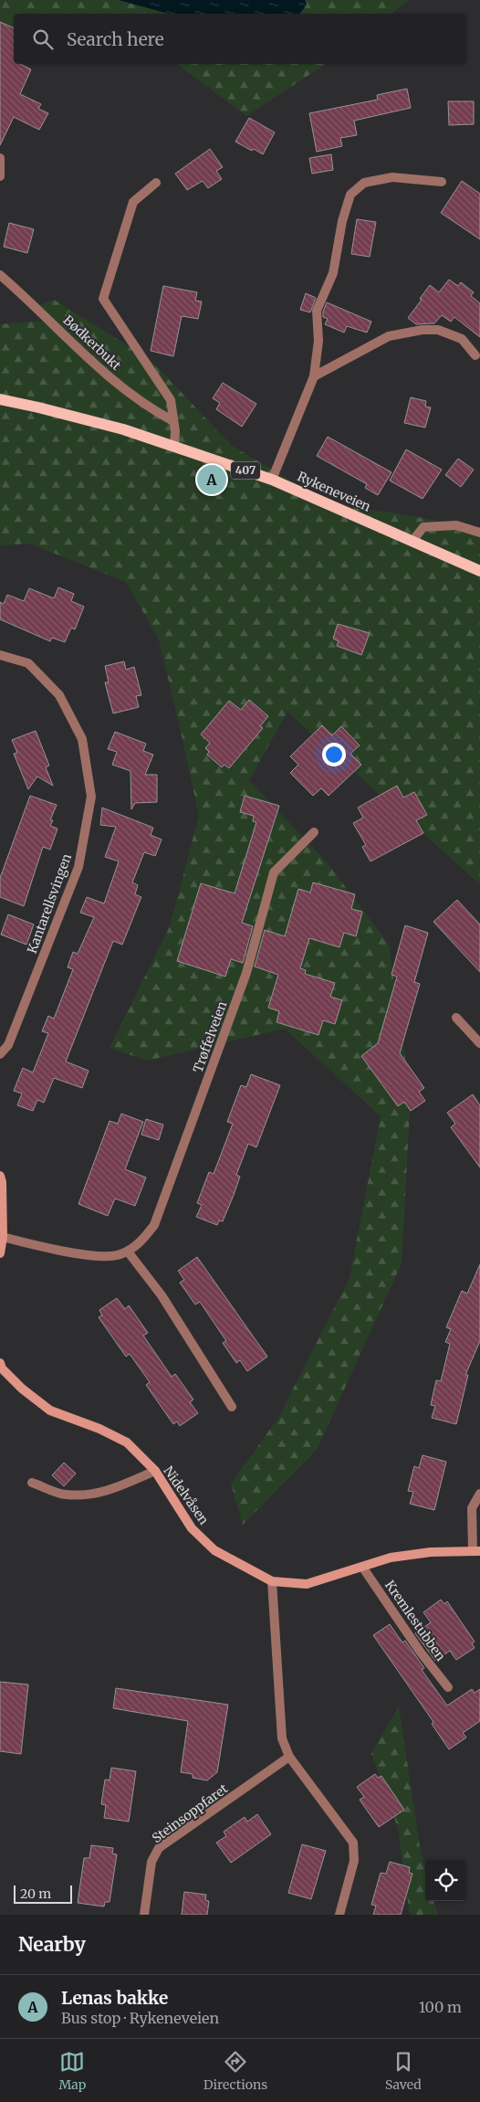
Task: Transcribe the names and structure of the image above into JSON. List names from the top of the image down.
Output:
{
  "streets": {
    "main road": ["407", "Rykeneveien"],
    "street": [
      "Bødkerbukt",
      "Kantarellsvingen",
      "Trøffelveien",
      "Nidelvåsen",
      "Kremlestubben",
      "Steinsoppfaret"
    ]
  },
  "crossings": [
    ["Nidelvåsen", "Kremlestubben"]
  ],
  "scale_bar": "20 m",
  "page": {
    "search": "Search here",
    "pins": "A",
    "scale": "20 m",
    "heading": "Nearby",
    "list": [
      {
        "mark": "A",
        "name": "Lenas bakke",
        "note": "Bus stop · Rykeneveien",
        "value": "100 m"
      }
    ],
    "nav": ["Map", "Directions", "Saved"]
  }
}
